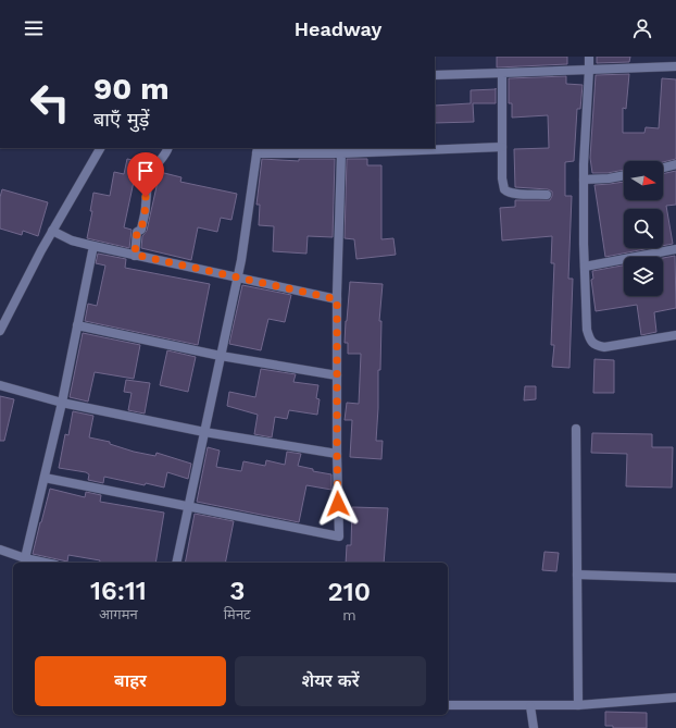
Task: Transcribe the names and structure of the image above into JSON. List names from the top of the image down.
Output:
{
  "north": "right",
  "page": {
    "header": "Headway",
    "turn": ["90 m", "बाएँ मुड़ें"],
    "eta": [
      "16:11",
      "आगमन",
      "3",
      "मिनट",
      "210",
      "m"
    ],
    "buttons": ["बाहर", "शेयर करें"]
  }
}
